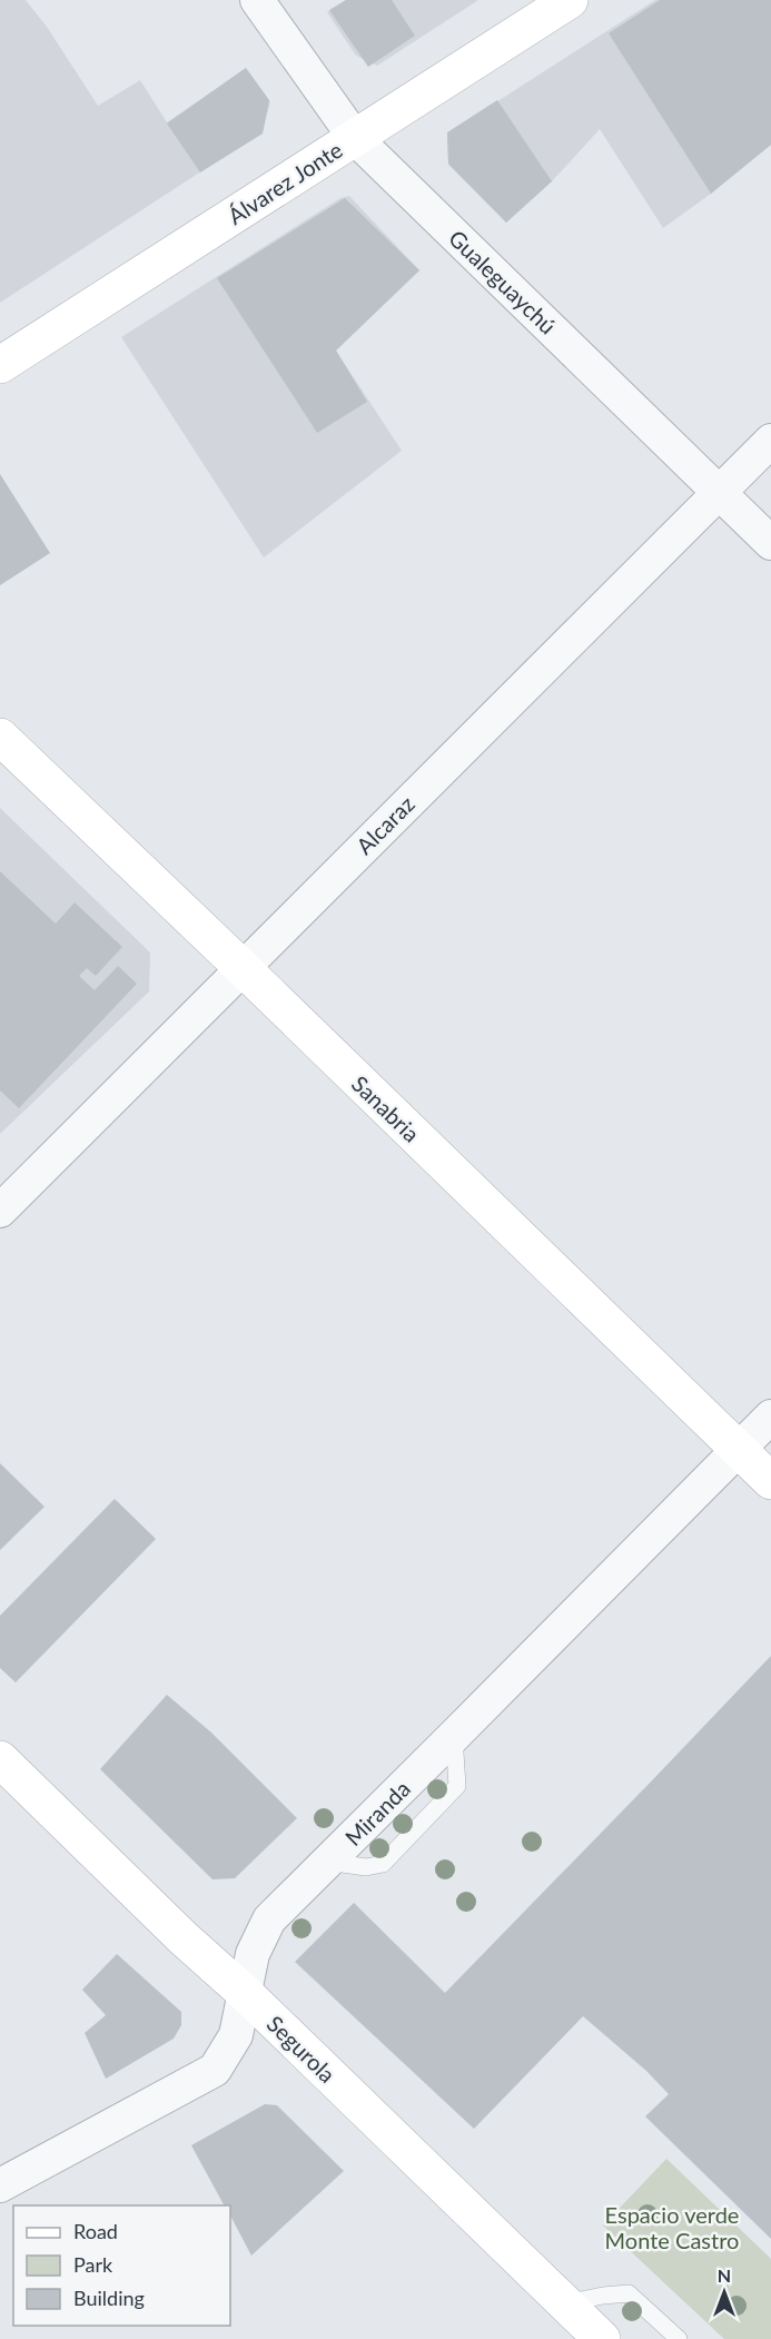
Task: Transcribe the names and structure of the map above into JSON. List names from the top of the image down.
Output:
{
  "streets": {
    "street": [
      "Álvarez Jonte",
      "Gualeguaychú",
      "Alcaraz",
      "Sanabria",
      "Miranda",
      "Segurola"
    ]
  },
  "crossings": [
    ["Álvarez Jonte", "Gualeguaychú"],
    ["Gualeguaychú", "Alcaraz"],
    ["Alcaraz", "Sanabria"],
    ["Sanabria", "Miranda"],
    ["Miranda", "Segurola"]
  ],
  "parks": ["Espacio verde Monte Castro"],
  "legend": ["Road", "Park", "Building"],
  "north": "top"
}
